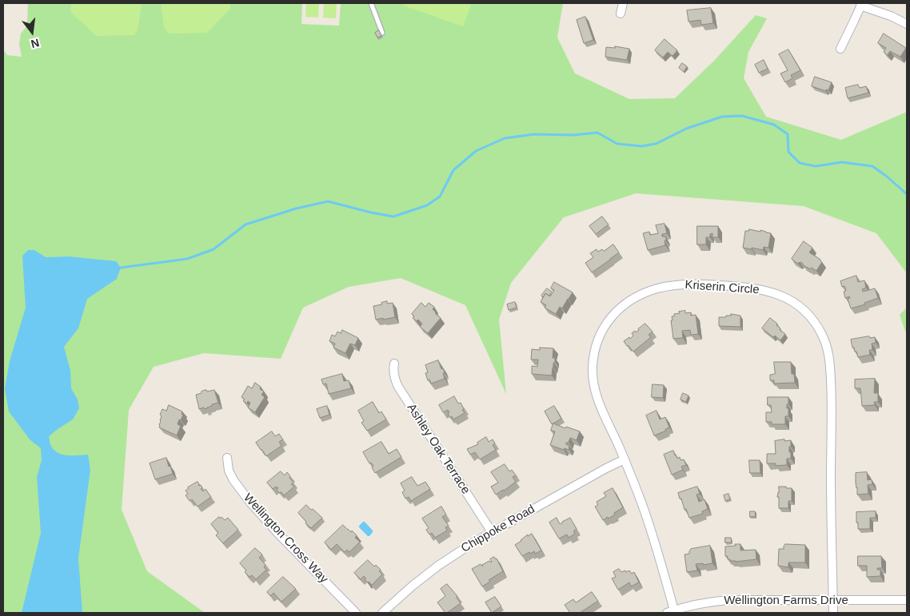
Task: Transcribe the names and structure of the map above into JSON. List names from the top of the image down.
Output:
{
  "streets": {
    "street": [
      "Kriserin Circle",
      "Ashley Oak Terrace",
      "Chippoke Road",
      "Wellington Cross Way",
      "Wellington Farms Drive"
    ]
  },
  "crossings": [
    ["Kriserin Circle", "Chippoke Road"],
    ["Kriserin Circle", "Wellington Farms Drive"],
    ["Ashley Oak Terrace", "Chippoke Road"]
  ],
  "north": "bottom"
}
